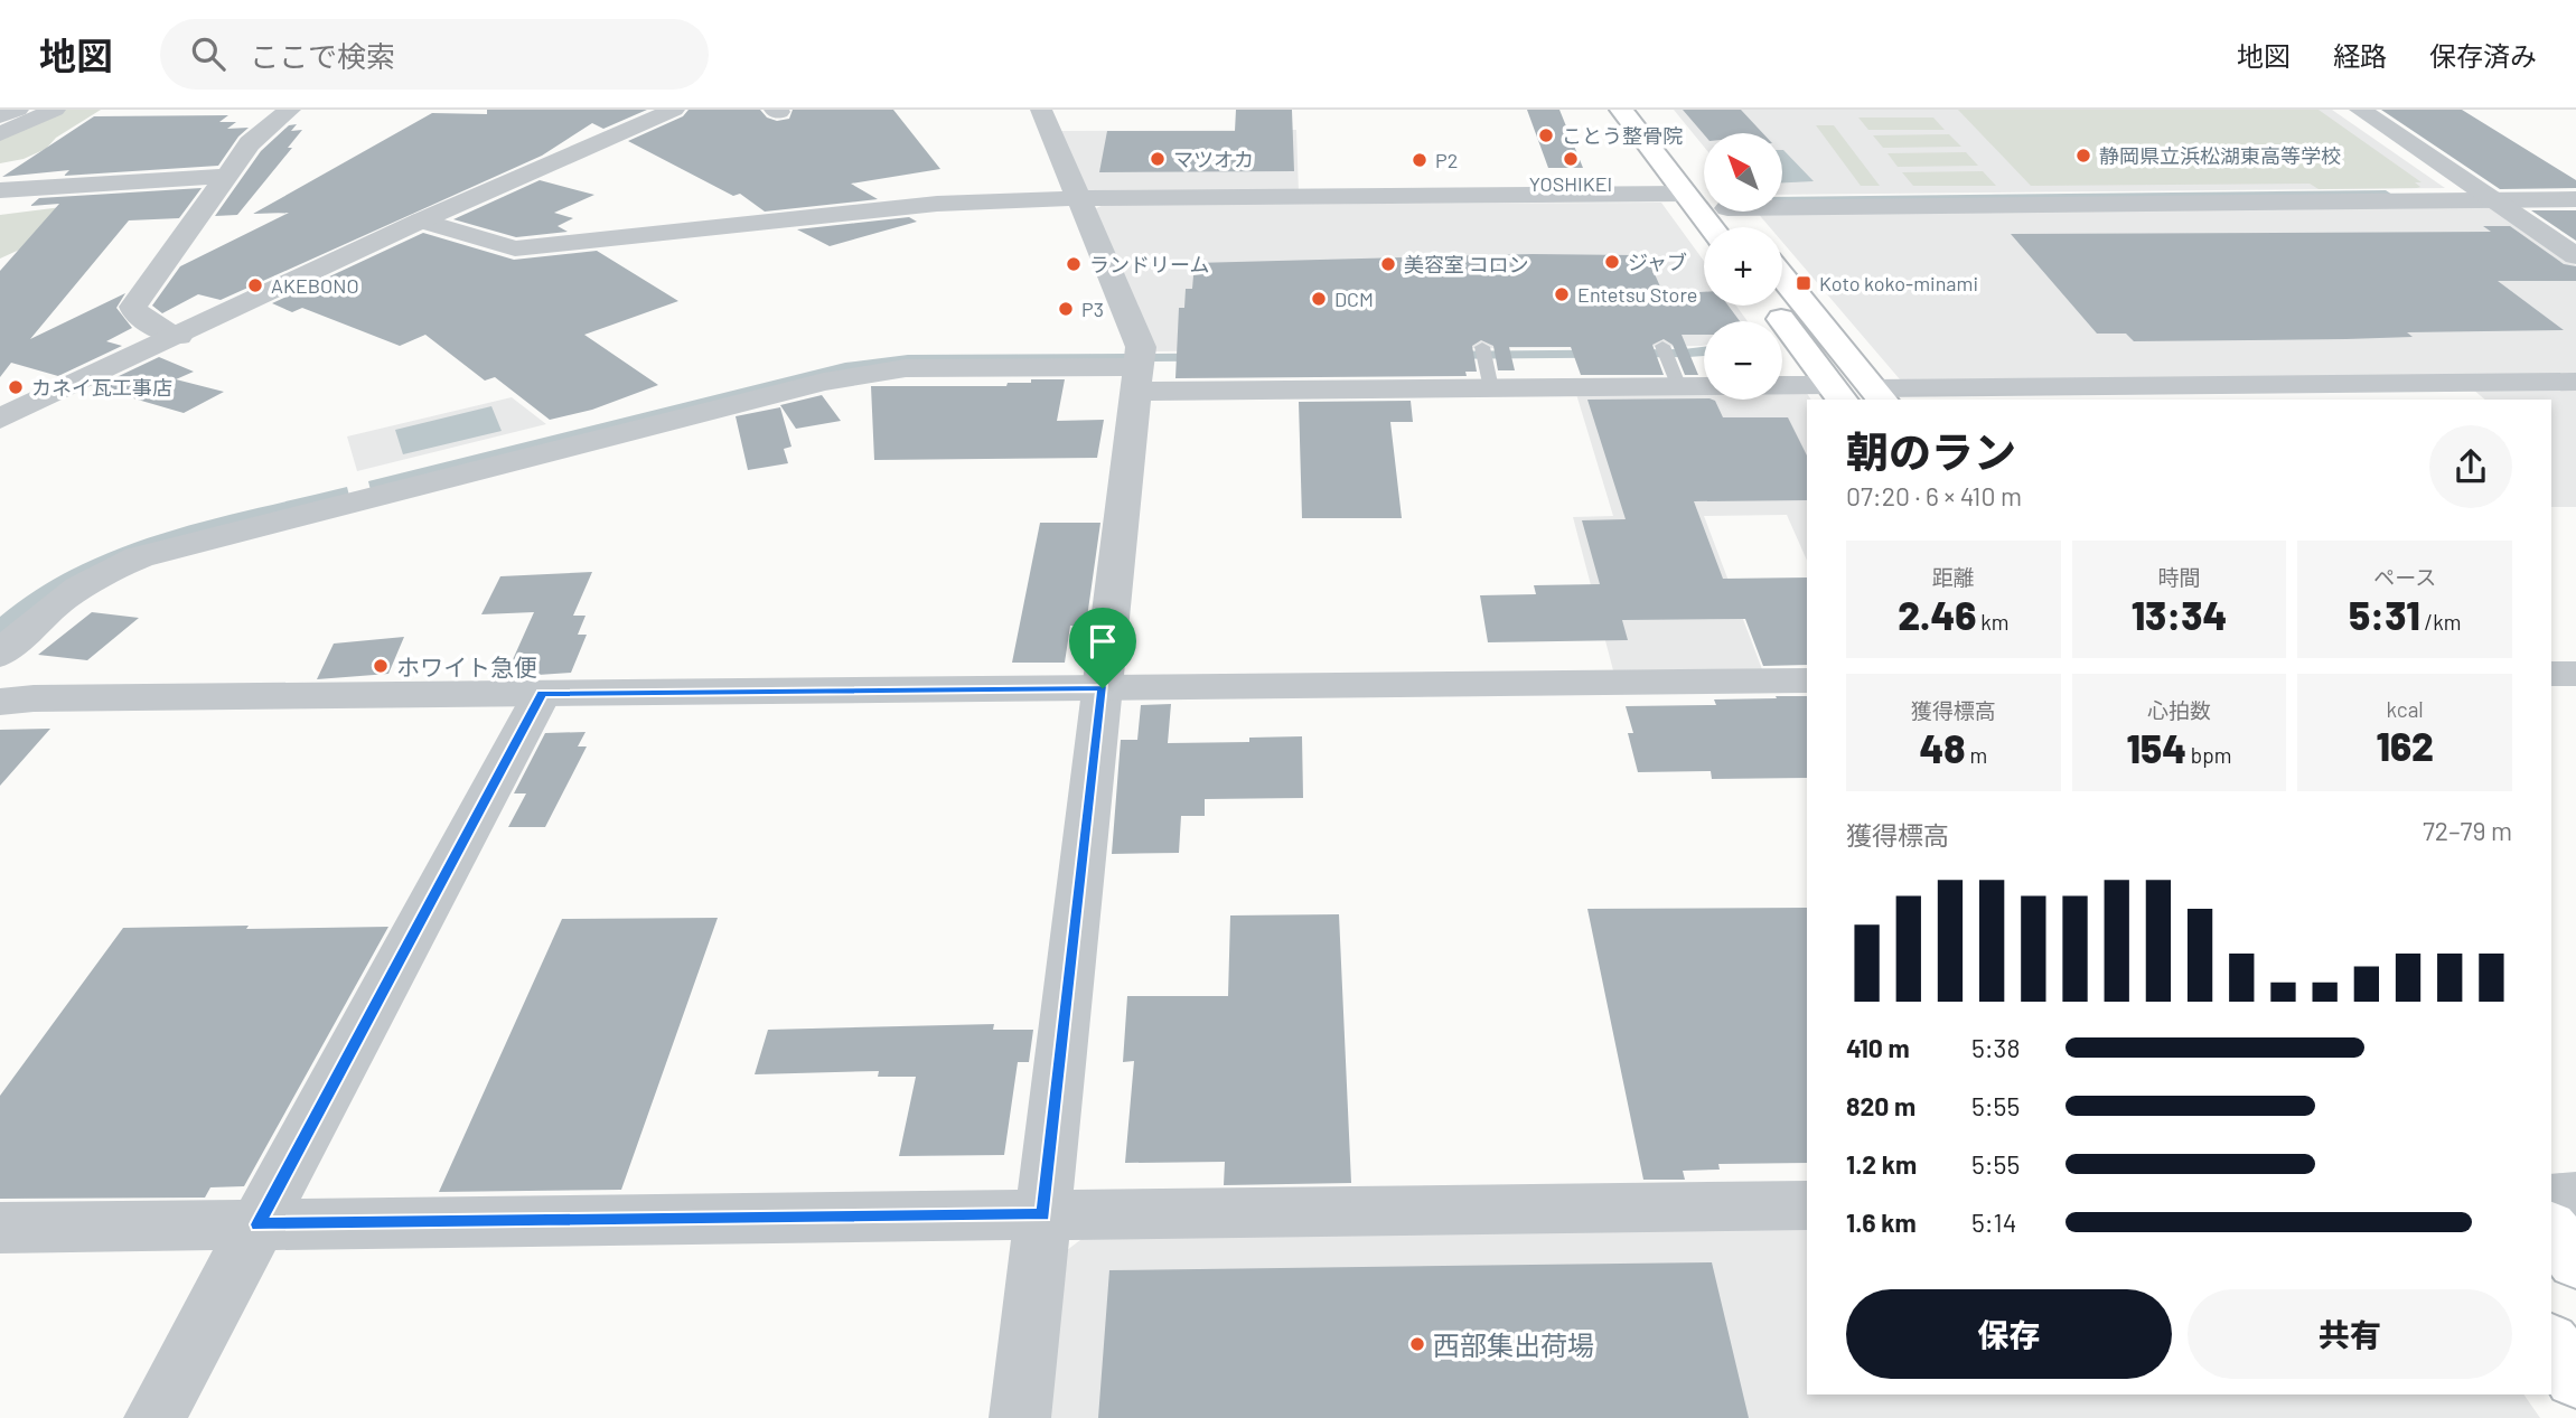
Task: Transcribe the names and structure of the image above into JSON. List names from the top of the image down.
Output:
{
  "places": {
    "other": [
      "ことう整骨院",
      "静岡県立浜松湖東高等学校",
      "マツオカ",
      "YOSHIKEI",
      "P2",
      "ジャブ",
      "ランドリーム",
      "美容室 コロン",
      "AKEBONO",
      "Entetsu Store",
      "DCM",
      "P3",
      "カネイ瓦工事店",
      "ホワイト急便",
      "西部集出荷場"
    ],
    "transit": ["Koto koko-minami"]
  },
  "north": "top left",
  "page": {
    "header": "地図",
    "search": "ここで検索",
    "nav": ["地図", "経路", "保存済み"],
    "map_buttons": ["+", "−"],
    "heading": ["朝のラン", "07:20 · 6 × 410 m"],
    "stats": [
      ["距離", "2.46 km"],
      ["時間", "13:34"],
      ["ペース", "5:31 /km"],
      ["獲得標高", "48 m"],
      ["心拍数", "154 bpm"],
      ["kcal", "162"]
    ],
    "chart": ["獲得標高", "72–79 m"],
    "list": [
      {
        "name": "410 m",
        "note": "5:38"
      },
      {
        "name": "820 m",
        "note": "5:55"
      },
      {
        "name": "1.2 km",
        "note": "5:55"
      },
      {
        "name": "1.6 km",
        "note": "5:14"
      }
    ],
    "buttons": ["保存", "共有"]
  }
}
